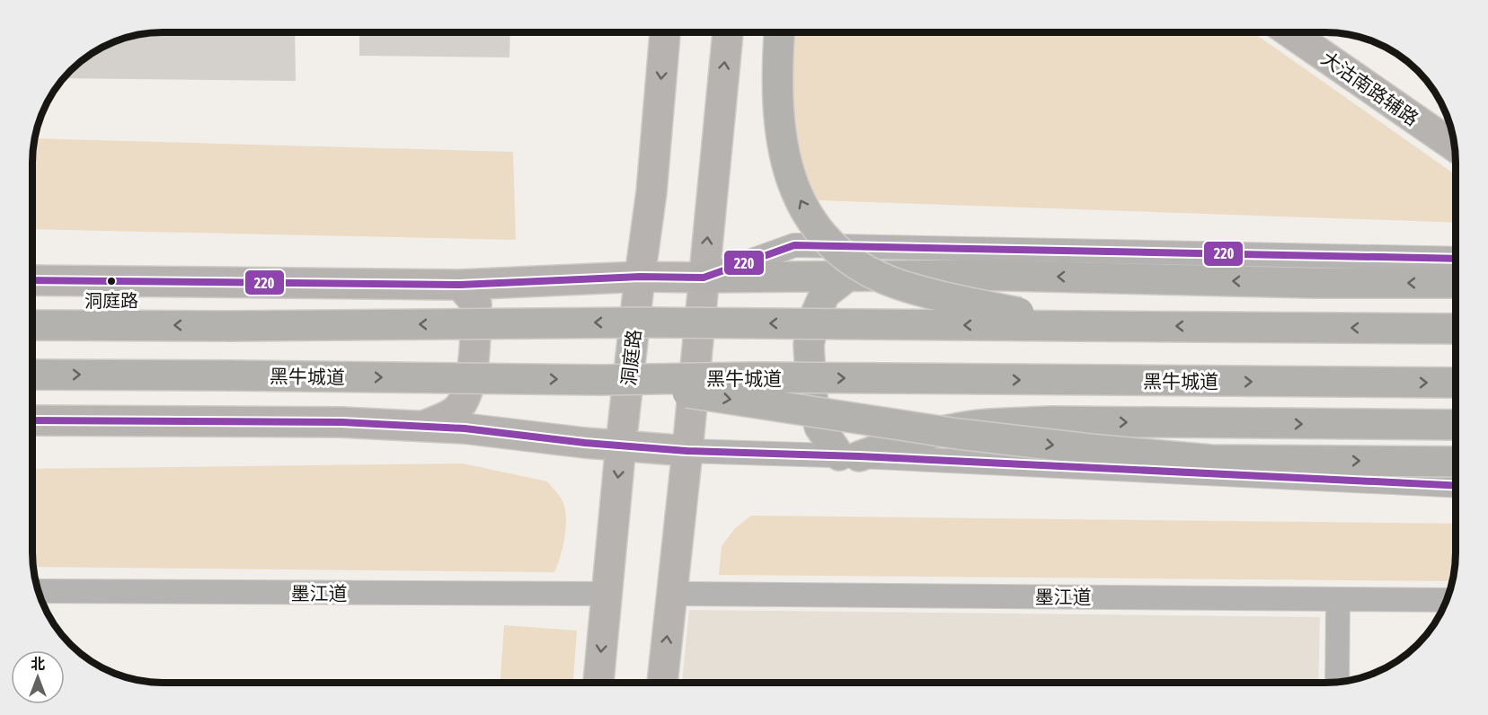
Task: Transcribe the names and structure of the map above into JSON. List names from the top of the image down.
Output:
{
  "streets": {
    "highway": ["黑牛城道"],
    "main road": ["大沽南路辅路", "洞庭路"],
    "street": ["墨江道"]
  },
  "crossings": [
    ["洞庭路", "墨江道"]
  ],
  "places": ["洞庭路"],
  "lines": ["transit line 220"],
  "north": "top"
}
